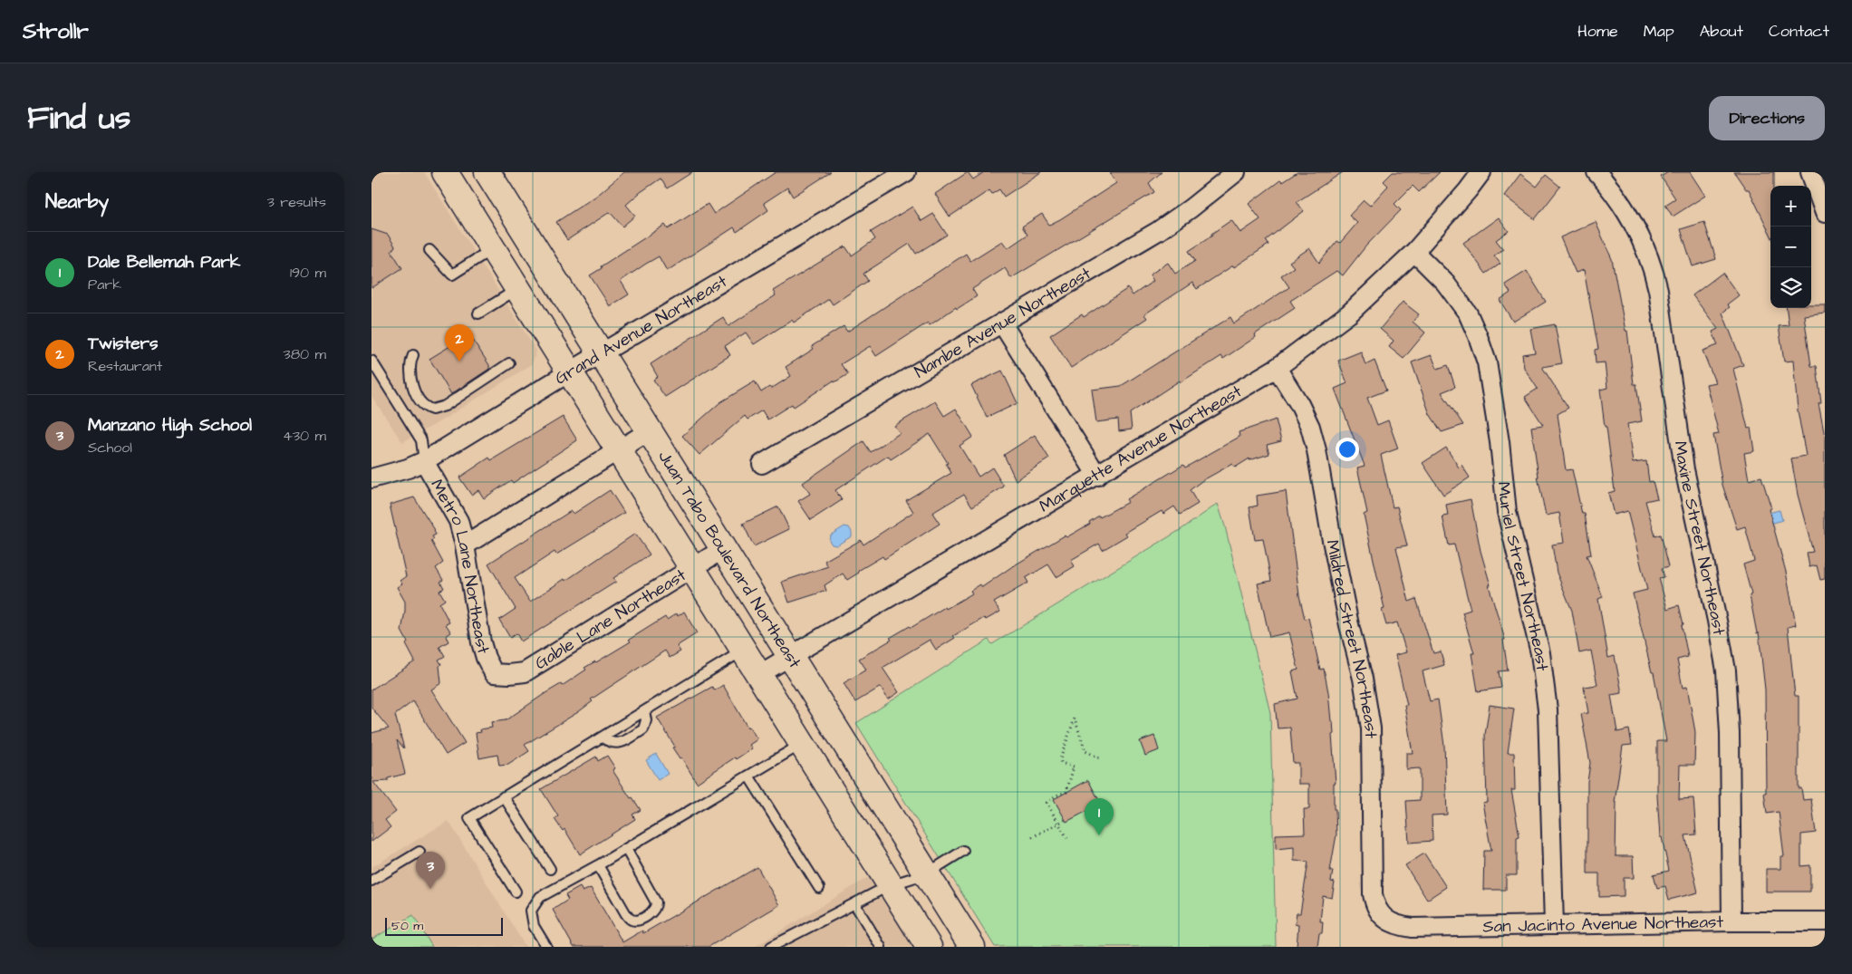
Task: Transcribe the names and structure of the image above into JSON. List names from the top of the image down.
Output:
{
  "streets": {
    "main road": ["Juan Tabo Boulevard Northeast"],
    "street": [
      "Nambe Avenue Northeast",
      "Grand Avenue Northeast",
      "Marquette Avenue Northeast",
      "Maxine Street Northeast",
      "Metro Lane Northeast",
      "Muriel Street Northeast",
      "Gable Lane Northeast",
      "Mildred Street Northeast",
      "San Jacinto Avenue Northeast"
    ]
  },
  "crossings": [
    ["Grand Avenue Northeast", "Juan Tabo Boulevard Northeast"],
    ["Grand Avenue Northeast", "Metro Lane Northeast"],
    ["Marquette Avenue Northeast", "Juan Tabo Boulevard Northeast"],
    ["Marquette Avenue Northeast", "Muriel Street Northeast"],
    ["Marquette Avenue Northeast", "Mildred Street Northeast"],
    ["Maxine Street Northeast", "San Jacinto Avenue Northeast"],
    ["Juan Tabo Boulevard Northeast", "Gable Lane Northeast"],
    ["Metro Lane Northeast", "Gable Lane Northeast"],
    ["Muriel Street Northeast", "San Jacinto Avenue Northeast"],
    ["Mildred Street Northeast", "San Jacinto Avenue Northeast"]
  ],
  "scale_bar": "50 m",
  "page": {
    "header": "Strollr",
    "nav": [
      "Home",
      "Map",
      "About",
      "Contact"
    ],
    "title": "Find us",
    "buttons": "Directions",
    "heading": ["Nearby", "3 results"],
    "map_buttons": ["+", "−"],
    "list": [
      {
        "mark": "1",
        "name": "Dale Bellemah Park",
        "note": "Park",
        "value": "190 m"
      },
      {
        "mark": "2",
        "name": "Twisters",
        "note": "Restaurant",
        "value": "380 m"
      },
      {
        "mark": "3",
        "name": "Manzano High School",
        "note": "School",
        "value": "430 m"
      }
    ],
    "pins": ["2", "1", "3"],
    "scale": "50 m"
  }
}
